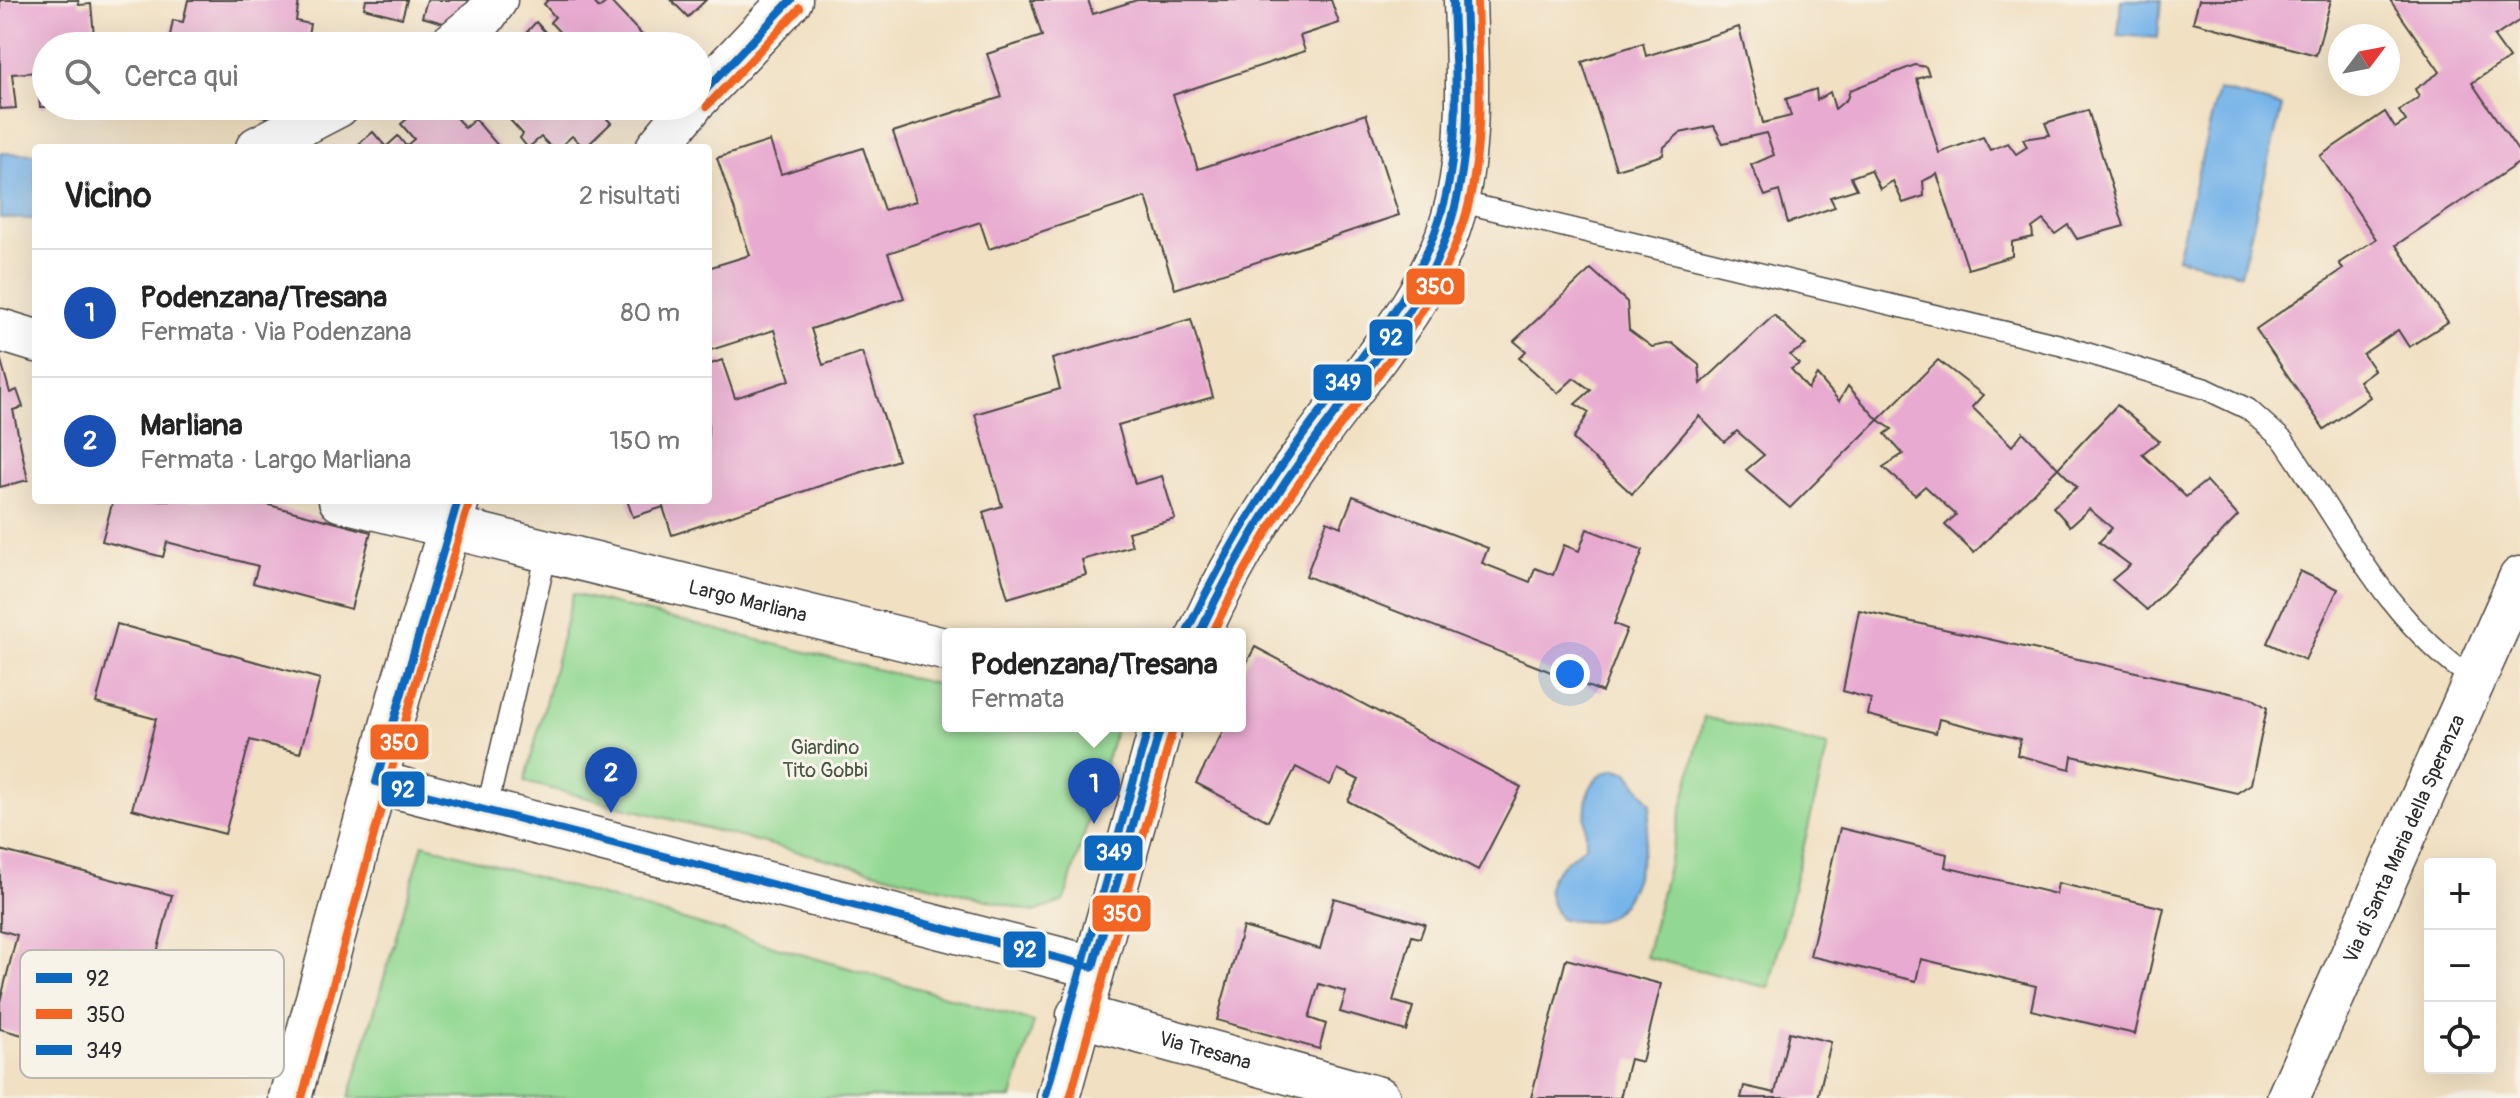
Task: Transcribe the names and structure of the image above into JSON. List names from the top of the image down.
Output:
{
  "streets": {
    "street": ["Largo Marliana", "Via di Santa Maria della Speranza", "Via Tresana"]
  },
  "parks": ["Giardino Tito Gobbi"],
  "lines": ["transit line 92", "transit line 350", "transit line 349"],
  "legend": ["92", "350", "349"],
  "north": "top right",
  "page": {
    "search": "Cerca qui",
    "heading": ["Vicino", "2 risultati"],
    "list": [
      {
        "mark": "1",
        "name": "Podenzana/Tresana",
        "note": "Fermata · Via Podenzana",
        "value": "80 m"
      },
      {
        "mark": "2",
        "name": "Marliana",
        "note": "Fermata · Largo Marliana",
        "value": "150 m"
      }
    ],
    "popup": ["Podenzana/Tresana", "Fermata"],
    "pins": ["2", "1"],
    "map_buttons": ["+", "−"]
  }
}
